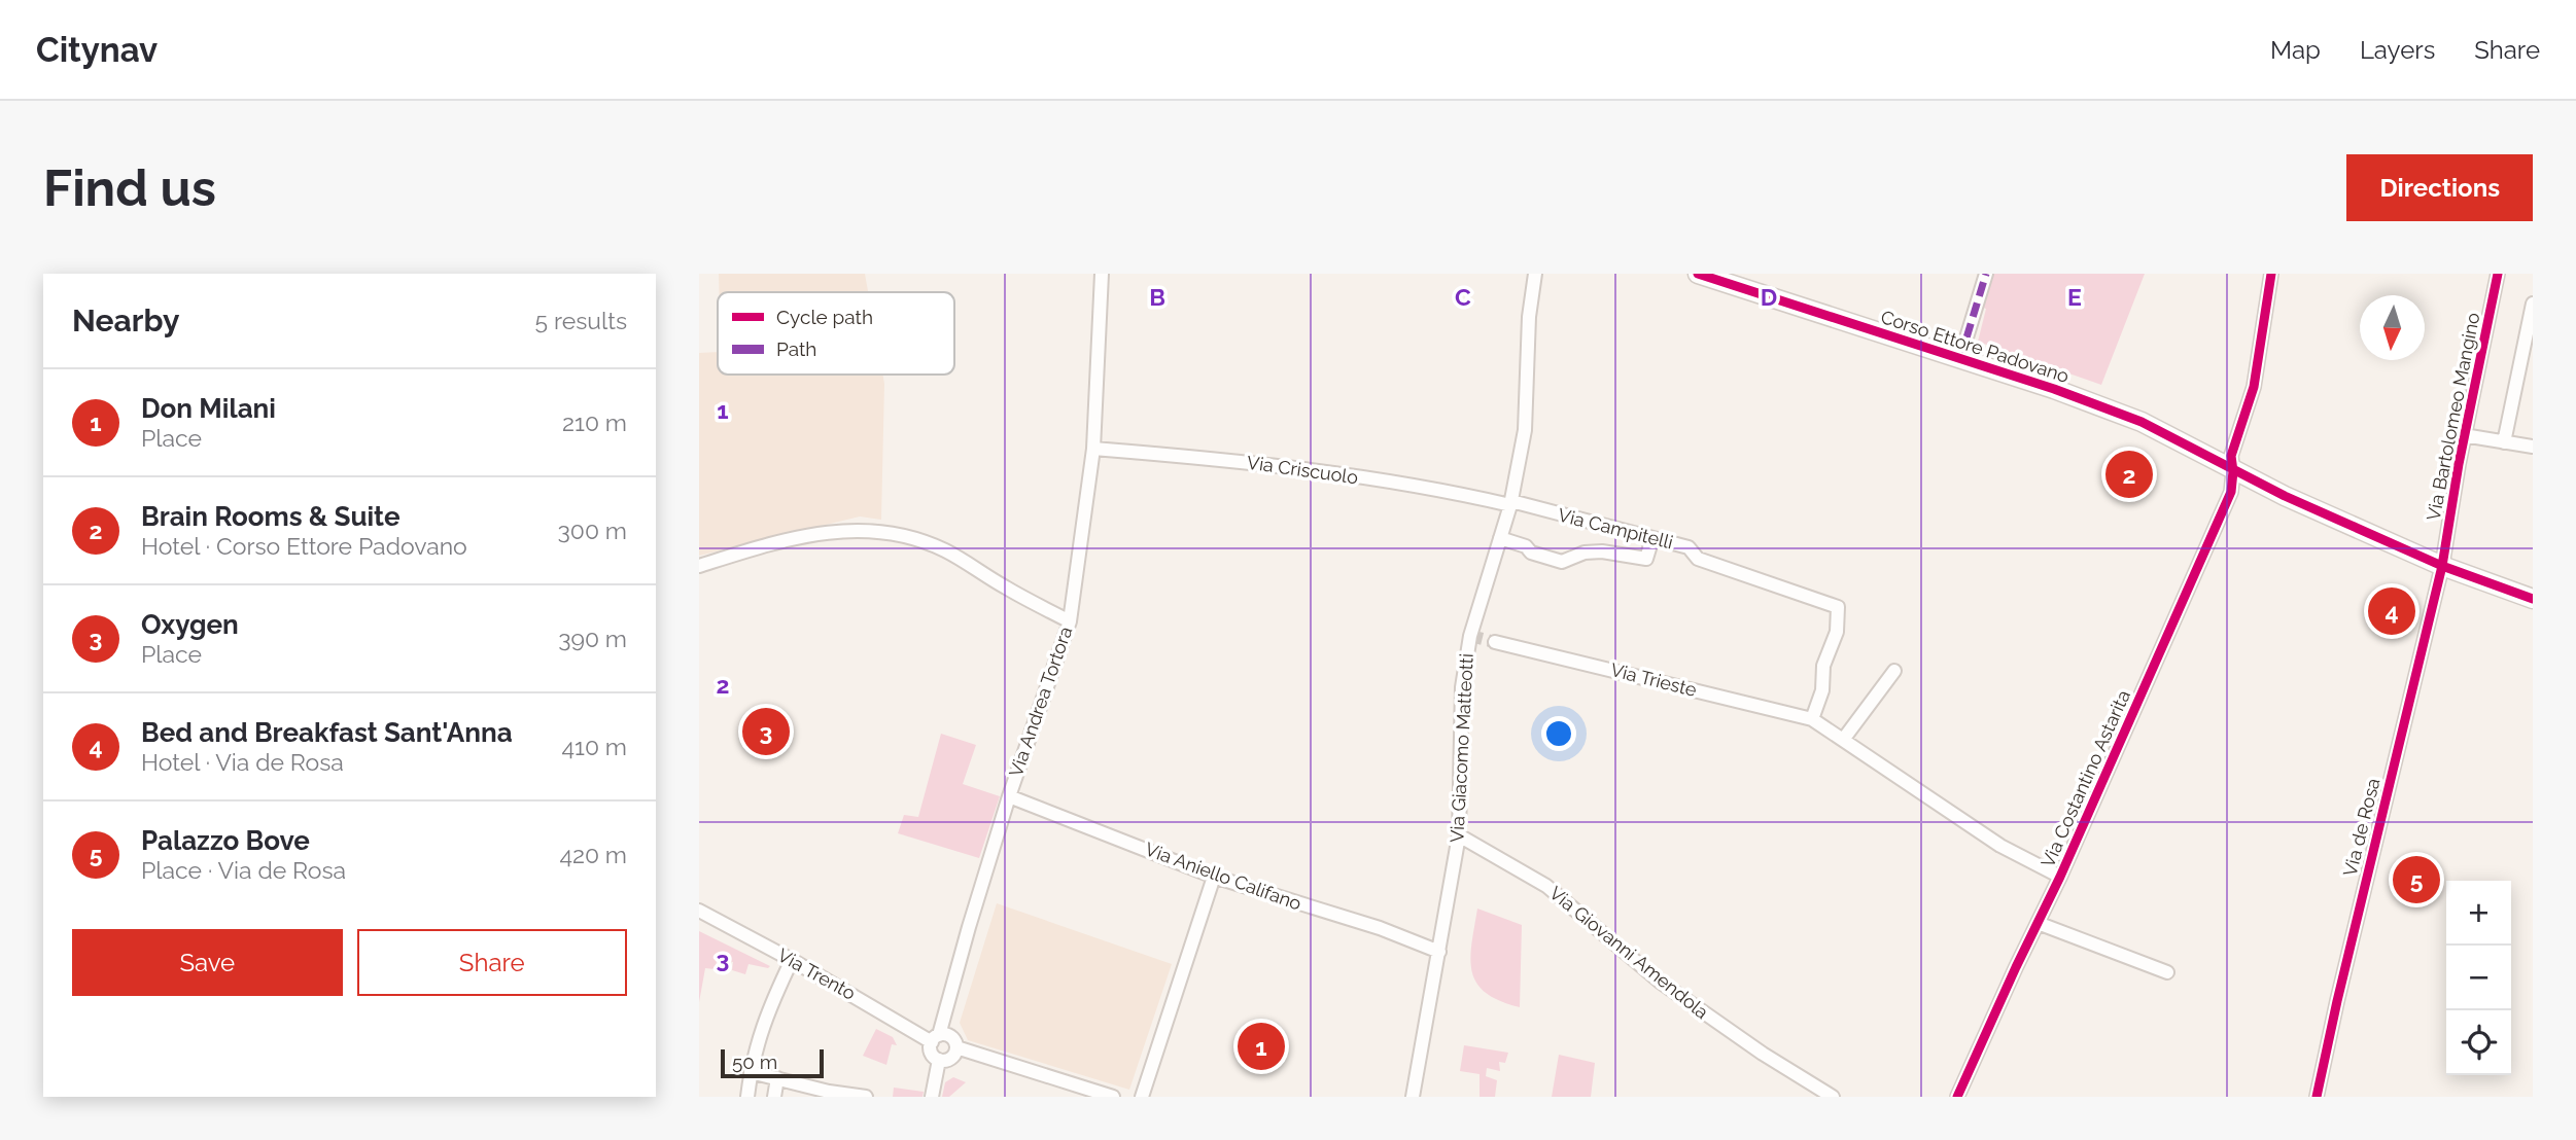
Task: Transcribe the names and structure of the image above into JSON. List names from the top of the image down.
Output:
{
  "streets": {
    "street": [
      "Corso Ettore Padovano",
      "Via Bartolomeo Mangino",
      "Via Criscuolo",
      "Via Campitelli",
      "Via Trieste",
      "Via Andrea Tortora",
      "Via Giacomo Matteotti",
      "Via Costantino Astarita",
      "Via de Rosa",
      "Via Aniello Califano",
      "Via Giovanni Amendola",
      "Via Trento"
    ]
  },
  "crossings": [
    ["Corso Ettore Padovano", "Via Bartolomeo Mangino"],
    ["Corso Ettore Padovano", "Via Costantino Astarita"],
    ["Corso Ettore Padovano", "Via de Rosa"],
    ["Via Bartolomeo Mangino", "Via de Rosa"],
    ["Via Criscuolo", "Via Campitelli"],
    ["Via Criscuolo", "Via Andrea Tortora"],
    ["Via Criscuolo", "Via Giacomo Matteotti"],
    ["Via Campitelli", "Via Trieste"],
    ["Via Campitelli", "Via Giacomo Matteotti"],
    ["Via Trieste", "Via Costantino Astarita"],
    ["Via Andrea Tortora", "Via Aniello Califano"],
    ["Via Andrea Tortora", "Via Trento"],
    ["Via Giacomo Matteotti", "Via Aniello Califano"],
    ["Via Giacomo Matteotti", "Via Giovanni Amendola"]
  ],
  "legend": ["Cycle path", "Path"],
  "scale_bar": "50 m",
  "north": "bottom",
  "page": {
    "header": "Citynav",
    "nav": ["Map", "Layers", "Share"],
    "buttons": [
      "Directions",
      ["Save", "Share"]
    ],
    "title": "Find us",
    "heading": ["Nearby", "5 results"],
    "list": [
      {
        "mark": "1",
        "name": "Don Milani",
        "note": "Place",
        "value": "210 m"
      },
      {
        "mark": "2",
        "name": "Brain Rooms & Suite",
        "note": "Hotel · Corso Ettore Padovano",
        "value": "300 m"
      },
      {
        "mark": "3",
        "name": "Oxygen",
        "note": "Place",
        "value": "390 m"
      },
      {
        "mark": "4",
        "name": "Bed and Breakfast Sant'Anna",
        "note": "Hotel · Via de Rosa",
        "value": "410 m"
      },
      {
        "mark": "5",
        "name": "Palazzo Bove",
        "note": "Place · Via de Rosa",
        "value": "420 m"
      }
    ],
    "pins": [
      "2",
      "4",
      "3",
      "5",
      "1"
    ],
    "map_buttons": ["+", "−"],
    "scale": "50 m"
  },
  "grid": {
    "columns": [
      "B",
      "C",
      "D",
      "E"
    ],
    "rows": ["1", "2", "3"]
  }
}
